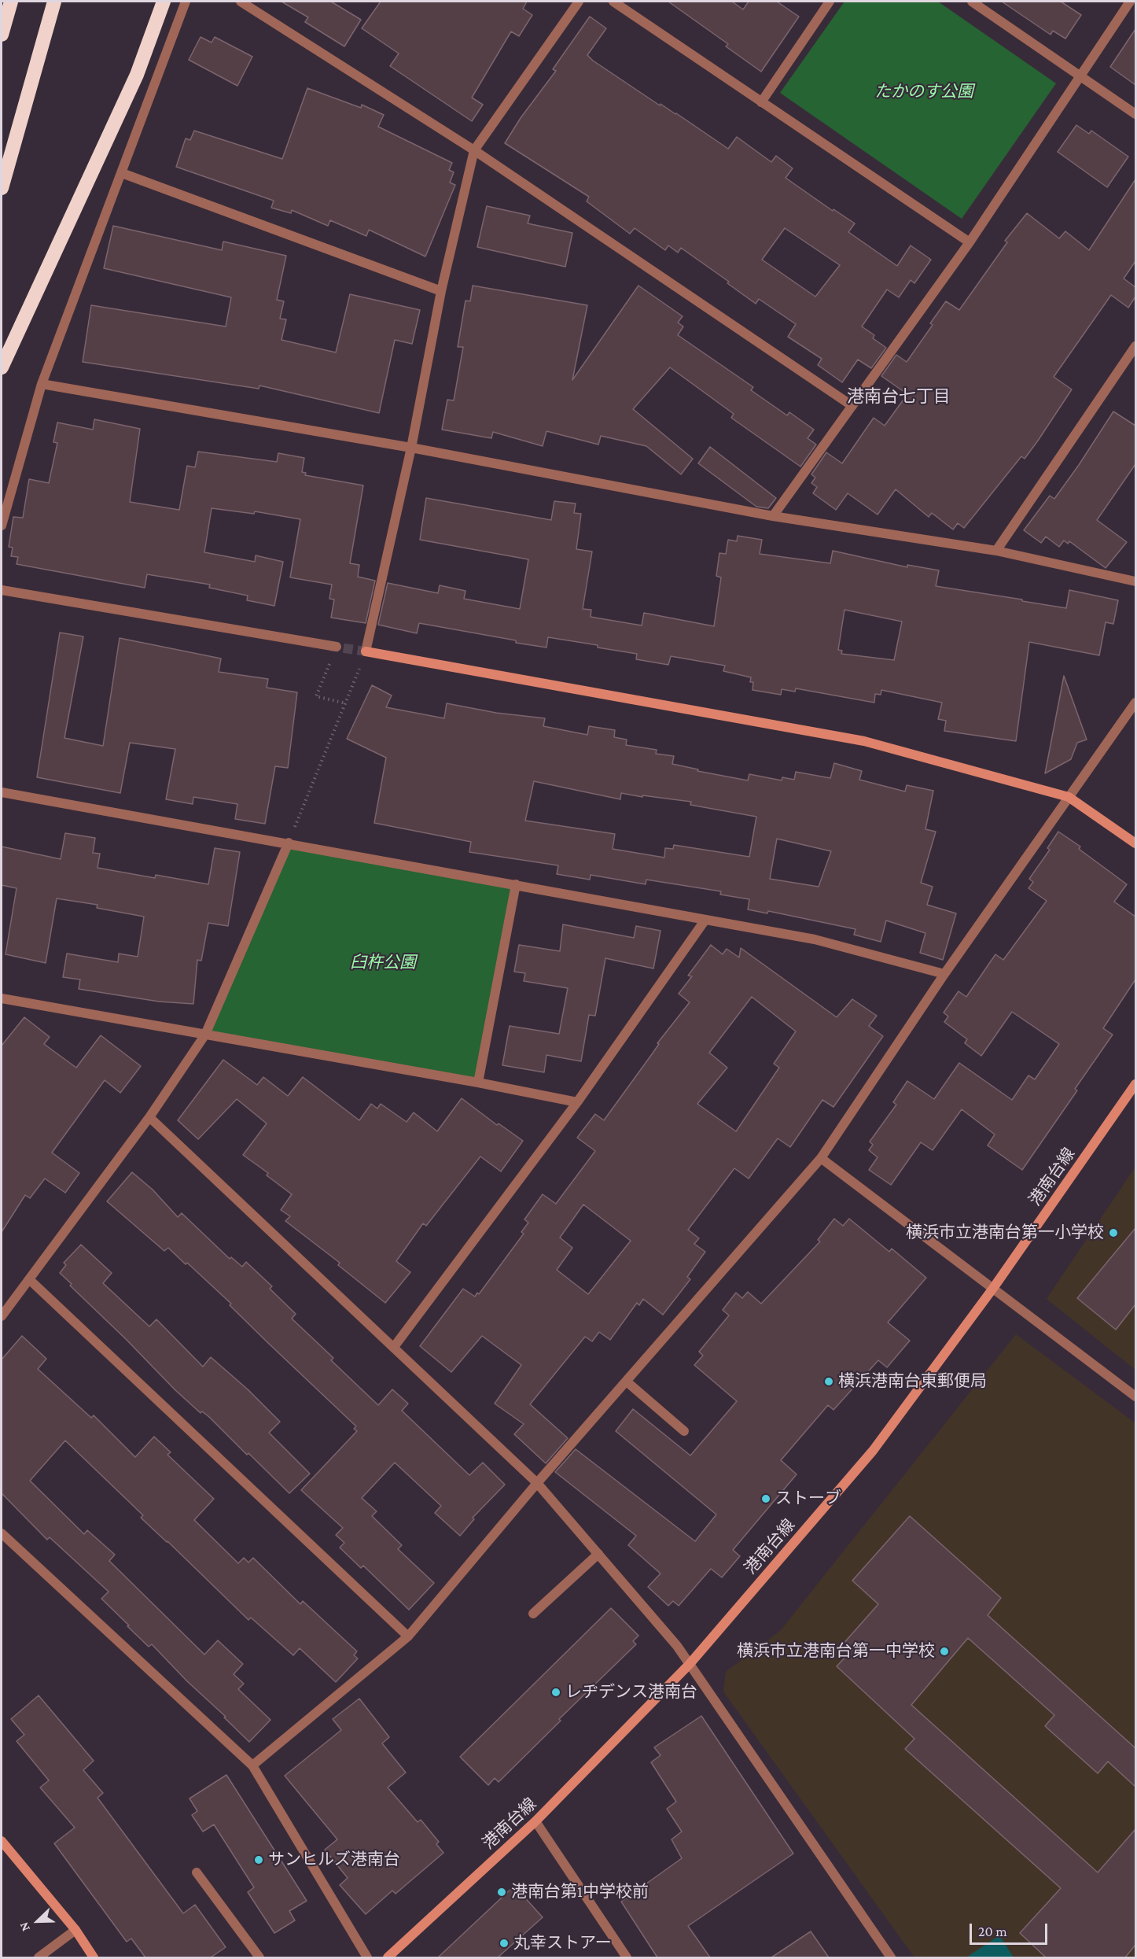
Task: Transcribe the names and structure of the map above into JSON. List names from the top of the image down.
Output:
{
  "streets": {
    "street": ["港南台線"]
  },
  "districts": ["港南台七丁目"],
  "parks": ["たかのす公園", "臼杵公園"],
  "places": [
    "横浜市立港南台第一小学校",
    "横浜港南台東郵便局",
    "ストーブ",
    "横浜市立港南台第一中学校",
    "レヂデンス港南台",
    "サンヒルズ港南台",
    "港南台第1中学校前",
    "丸幸ストアー"
  ],
  "scale_bar": "20 m",
  "north": "bottom left"
}
